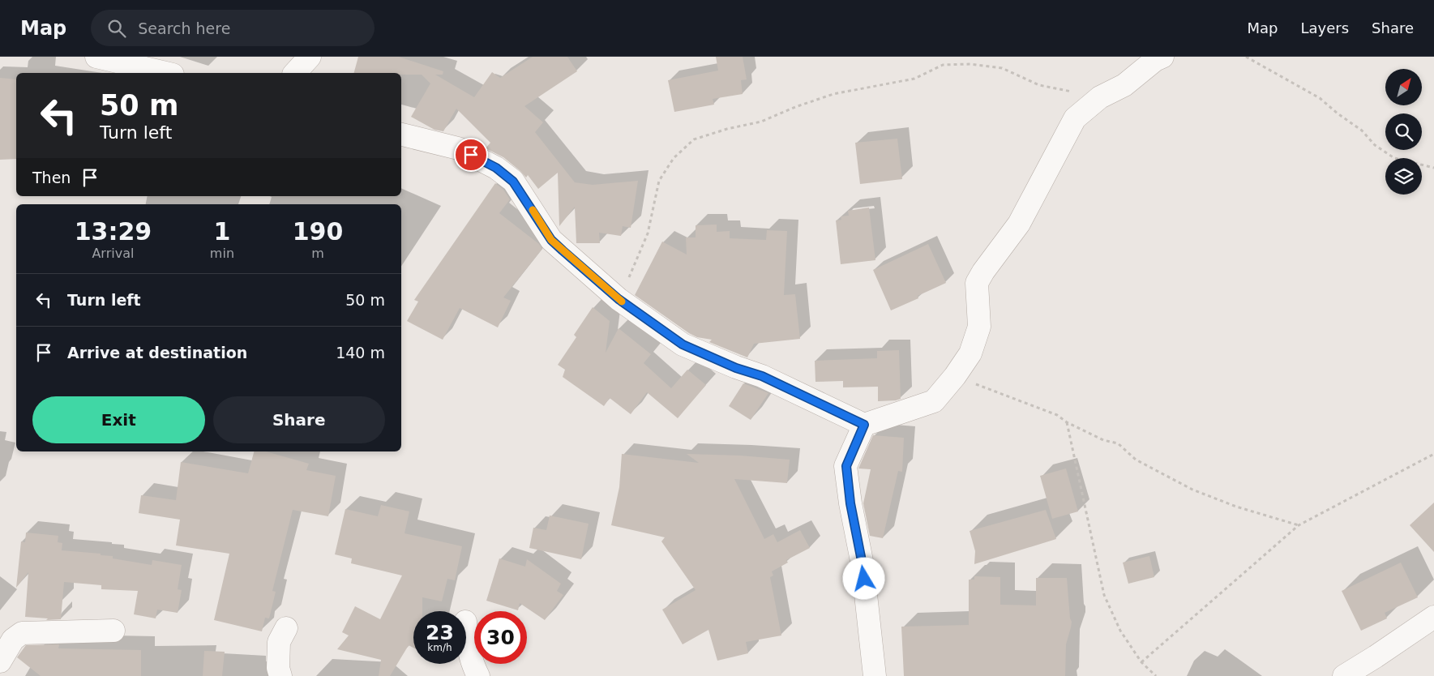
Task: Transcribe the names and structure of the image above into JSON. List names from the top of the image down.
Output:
{
  "north": "top right",
  "page": {
    "header": "Map",
    "search": "Search here",
    "nav": ["Map", "Layers", "Share"],
    "turn": ["50 m", "Turn left"],
    "then": "Then",
    "eta": [
      "13:29",
      "Arrival",
      "1",
      "min",
      "190",
      "m"
    ],
    "list": [
      {
        "name": "Turn left",
        "value": "50 m"
      },
      {
        "name": "Arrive at destination",
        "value": "140 m"
      }
    ],
    "buttons": ["Exit", "Share"],
    "speed": "23 km/h",
    "limit": "30"
  }
}
